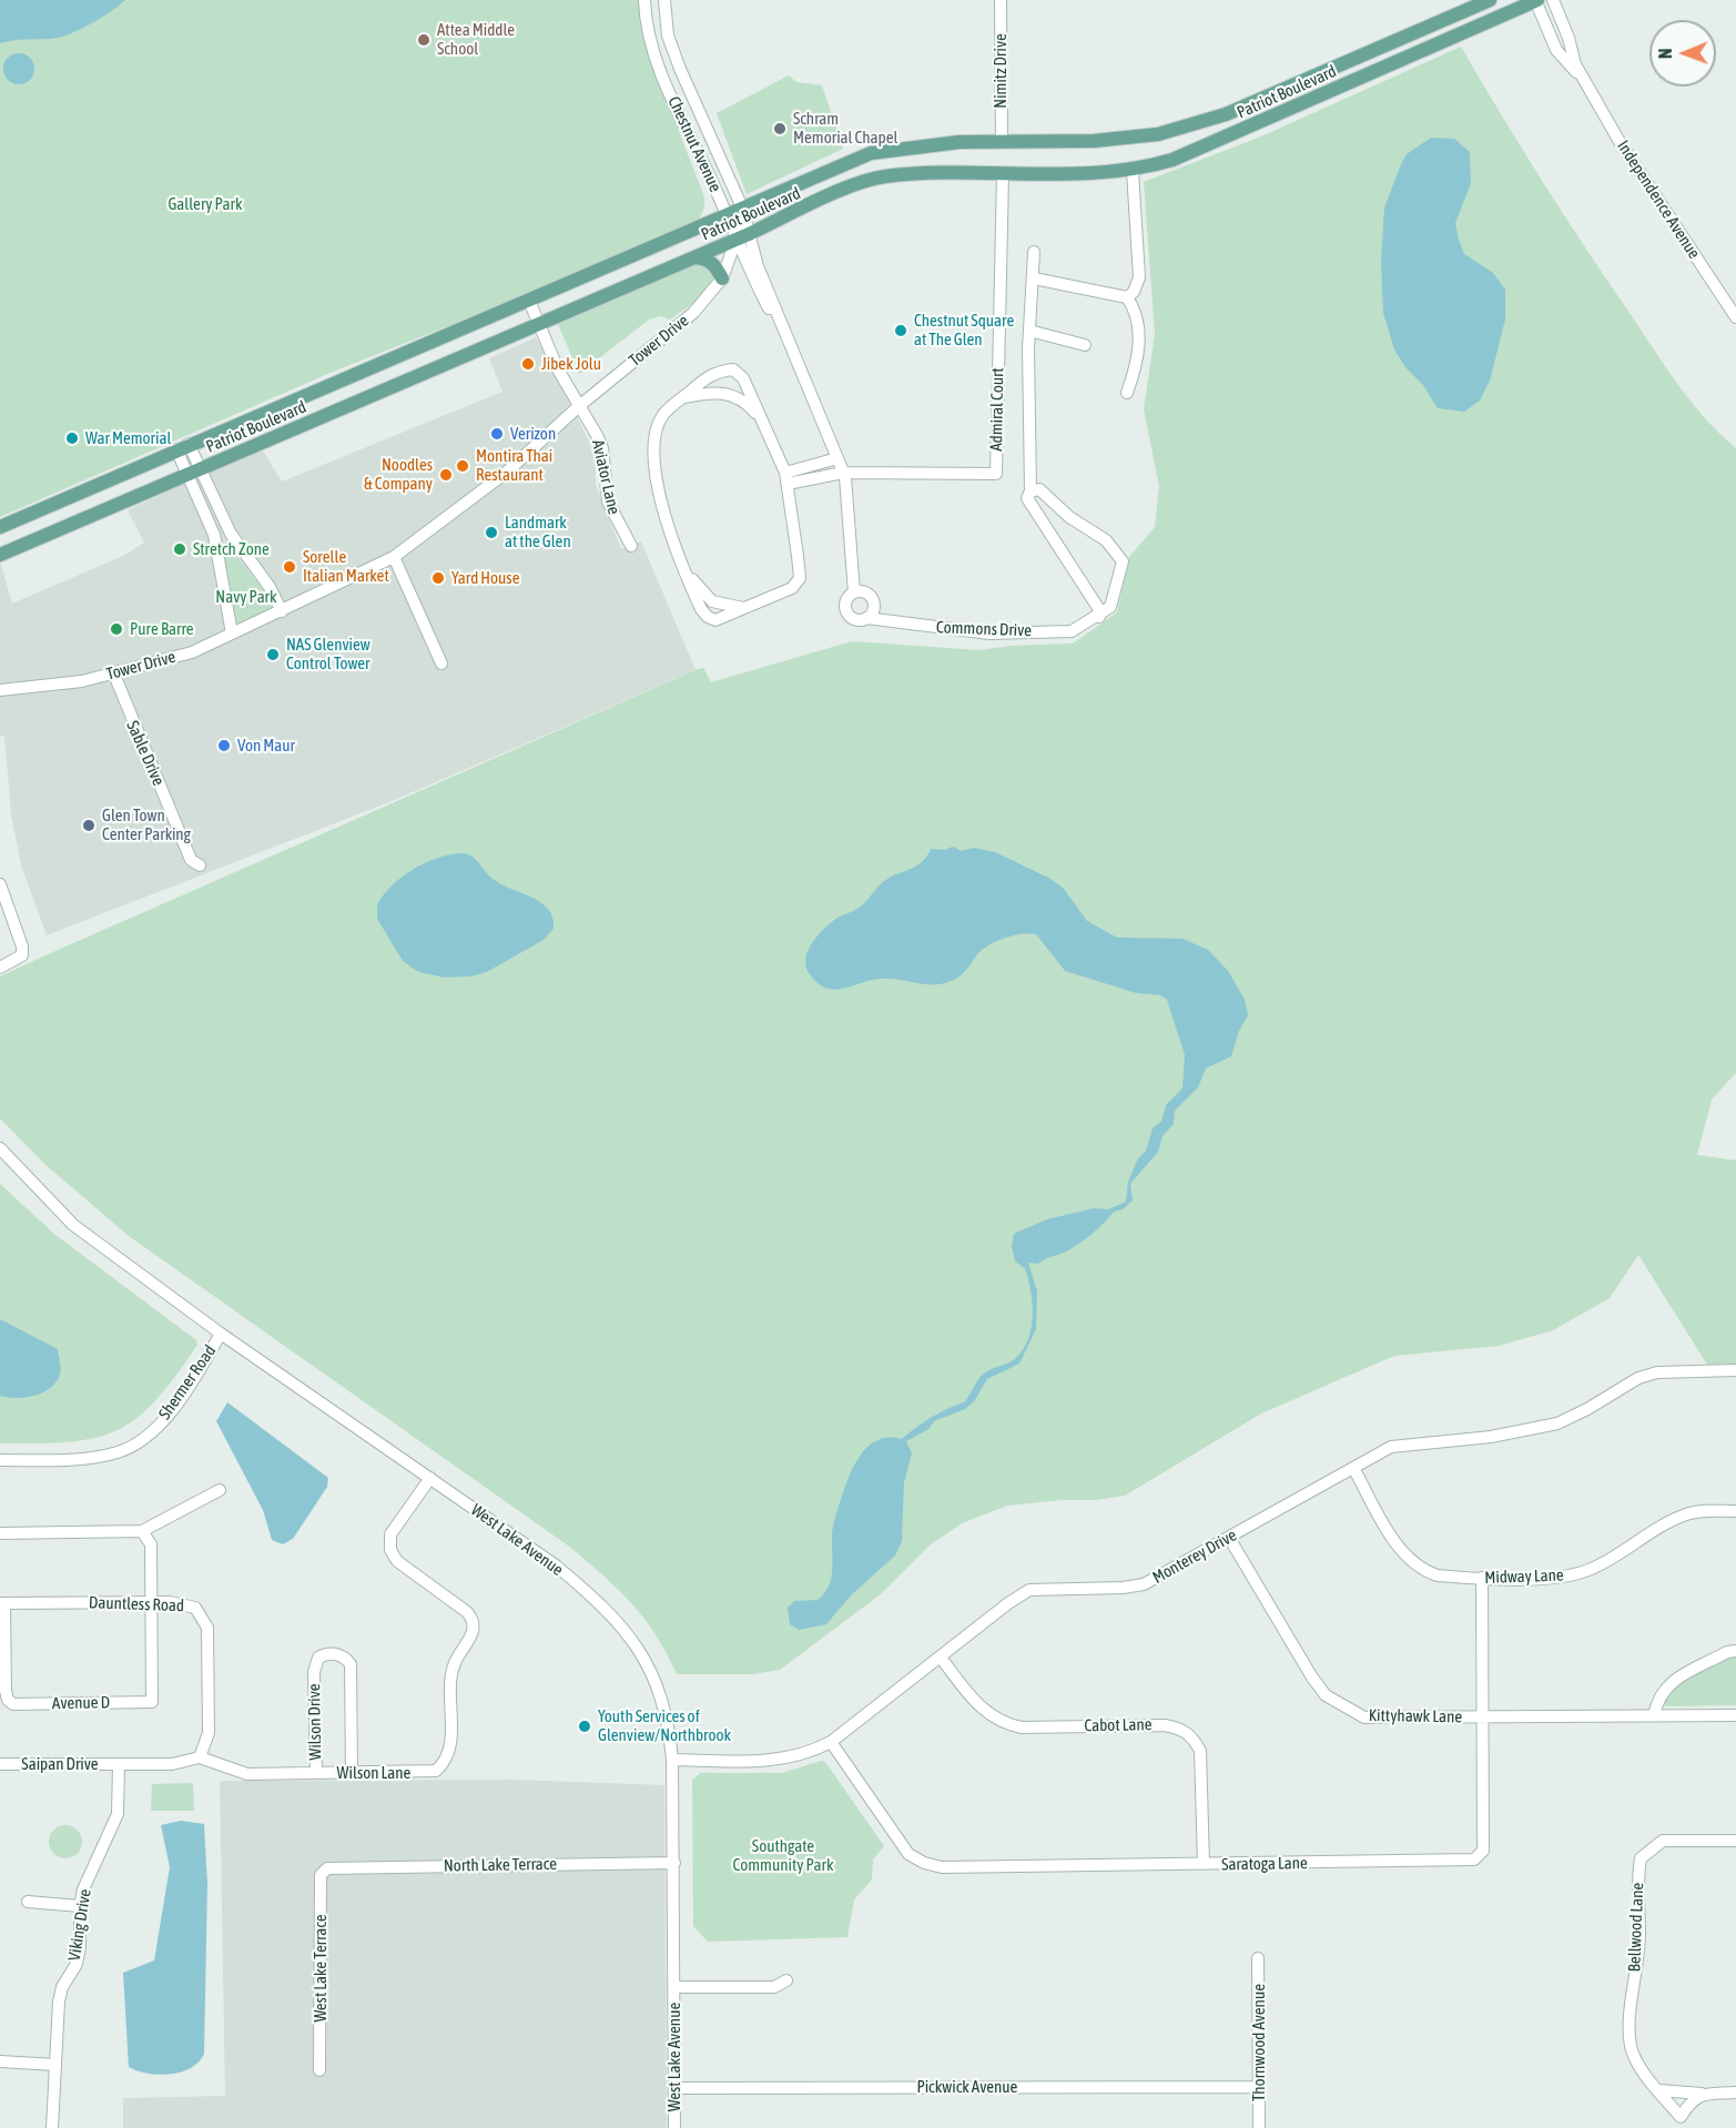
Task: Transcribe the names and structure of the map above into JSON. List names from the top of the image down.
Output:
{
  "streets": {
    "main road": ["Patriot Boulevard"],
    "street": [
      "Nimitz Drive",
      "Chestnut Avenue",
      "Independence Avenue",
      "Tower Drive",
      "Admiral Court",
      "Aviator Lane",
      "Commons Drive",
      "Sable Drive",
      "Shermer Road",
      "West Lake Avenue",
      "Monterey Drive",
      "Midway Lane",
      "Dauntless Road",
      "Avenue D",
      "Kittyhawk Lane",
      "Wilson Drive",
      "Cabot Lane",
      "Saipan Drive",
      "Wilson Lane",
      "Saratoga Lane",
      "North Lake Terrace",
      "Viking Drive",
      "Bellwood Lane",
      "West Lake Terrace",
      "Thornwood Avenue",
      "Pickwick Avenue"
    ]
  },
  "crossings": [
    ["Nimitz Drive", "Patriot Boulevard"],
    ["Patriot Boulevard", "Chestnut Avenue"],
    ["Patriot Boulevard", "Independence Avenue"],
    ["Patriot Boulevard", "Tower Drive"],
    ["Patriot Boulevard", "Admiral Court"],
    ["Patriot Boulevard", "Aviator Lane"],
    ["Chestnut Avenue", "Tower Drive"],
    ["Chestnut Avenue", "Admiral Court"],
    ["Chestnut Avenue", "Commons Drive"],
    ["Tower Drive", "Aviator Lane"],
    ["Tower Drive", "Sable Drive"],
    ["Shermer Road", "West Lake Avenue"],
    ["West Lake Avenue", "Monterey Drive"],
    ["West Lake Avenue", "Wilson Lane"],
    ["West Lake Avenue", "North Lake Terrace"],
    ["West Lake Avenue", "Pickwick Avenue"],
    ["Monterey Drive", "Midway Lane"],
    ["Monterey Drive", "Kittyhawk Lane"],
    ["Monterey Drive", "Cabot Lane"],
    ["Monterey Drive", "Saratoga Lane"],
    ["Midway Lane", "Saratoga Lane"],
    ["Dauntless Road", "Avenue D"],
    ["Dauntless Road", "Saipan Drive"],
    ["Dauntless Road", "Wilson Lane"],
    ["Kittyhawk Lane", "Saratoga Lane"],
    ["Wilson Drive", "Wilson Lane"],
    ["Cabot Lane", "Saratoga Lane"],
    ["Saipan Drive", "Wilson Lane"],
    ["Saipan Drive", "Viking Drive"],
    ["North Lake Terrace", "West Lake Terrace"],
    ["Thornwood Avenue", "Pickwick Avenue"]
  ],
  "parks": ["Gallery Park", "Navy Park", "Southgate Community Park"],
  "places": [
    "Attea Middle School",
    "Schram Memorial Chapel",
    "Chestnut Square at The Glen",
    "Jibek Jolu",
    "Verizon",
    "War Memorial",
    "Montira Thai Restaurant",
    "Noodles & Company",
    "Landmark at the Glen",
    "Stretch Zone",
    "Sorelle Italian Market",
    "Yard House",
    "Pure Barre",
    "NAS Glenview Control Tower",
    "Von Maur",
    "Glen Town Center Parking",
    "Youth Services of Glenview/Northbrook"
  ],
  "north": "left"
}
